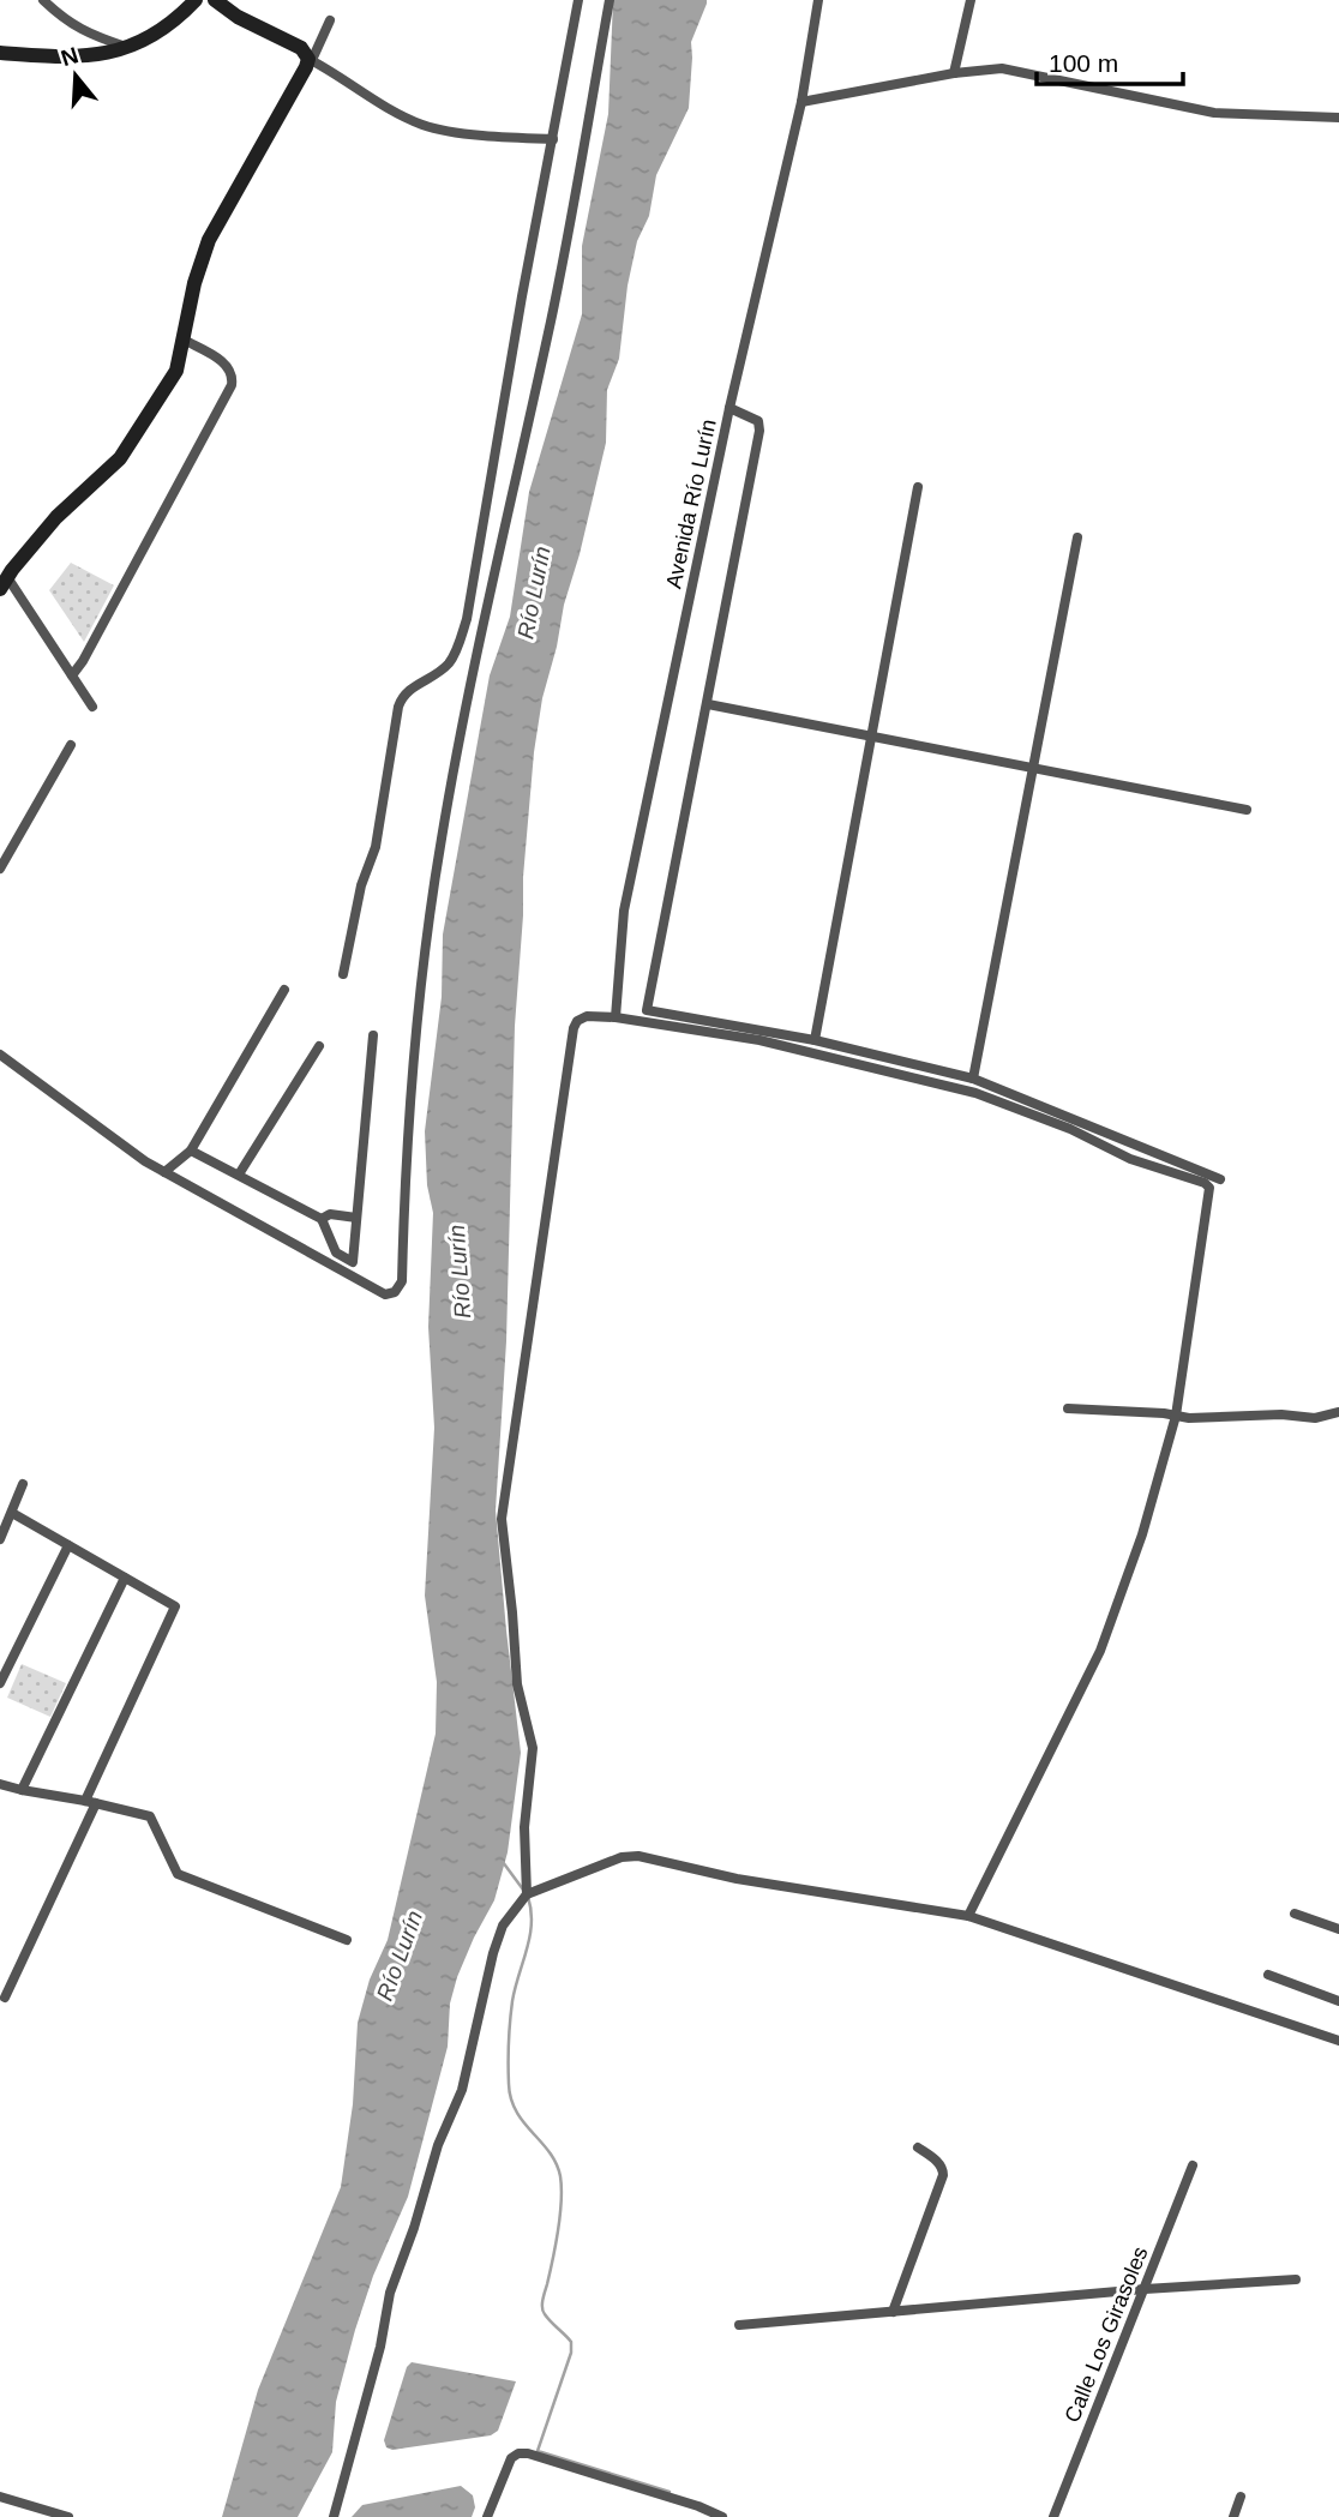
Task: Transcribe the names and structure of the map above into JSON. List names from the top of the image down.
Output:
{
  "streets": {
    "street": ["Avenida Río Lurín", "Calle Los Girasoles"]
  },
  "water": ["Río Lurín"],
  "scale_bar": "100 m",
  "north": "top"
}
